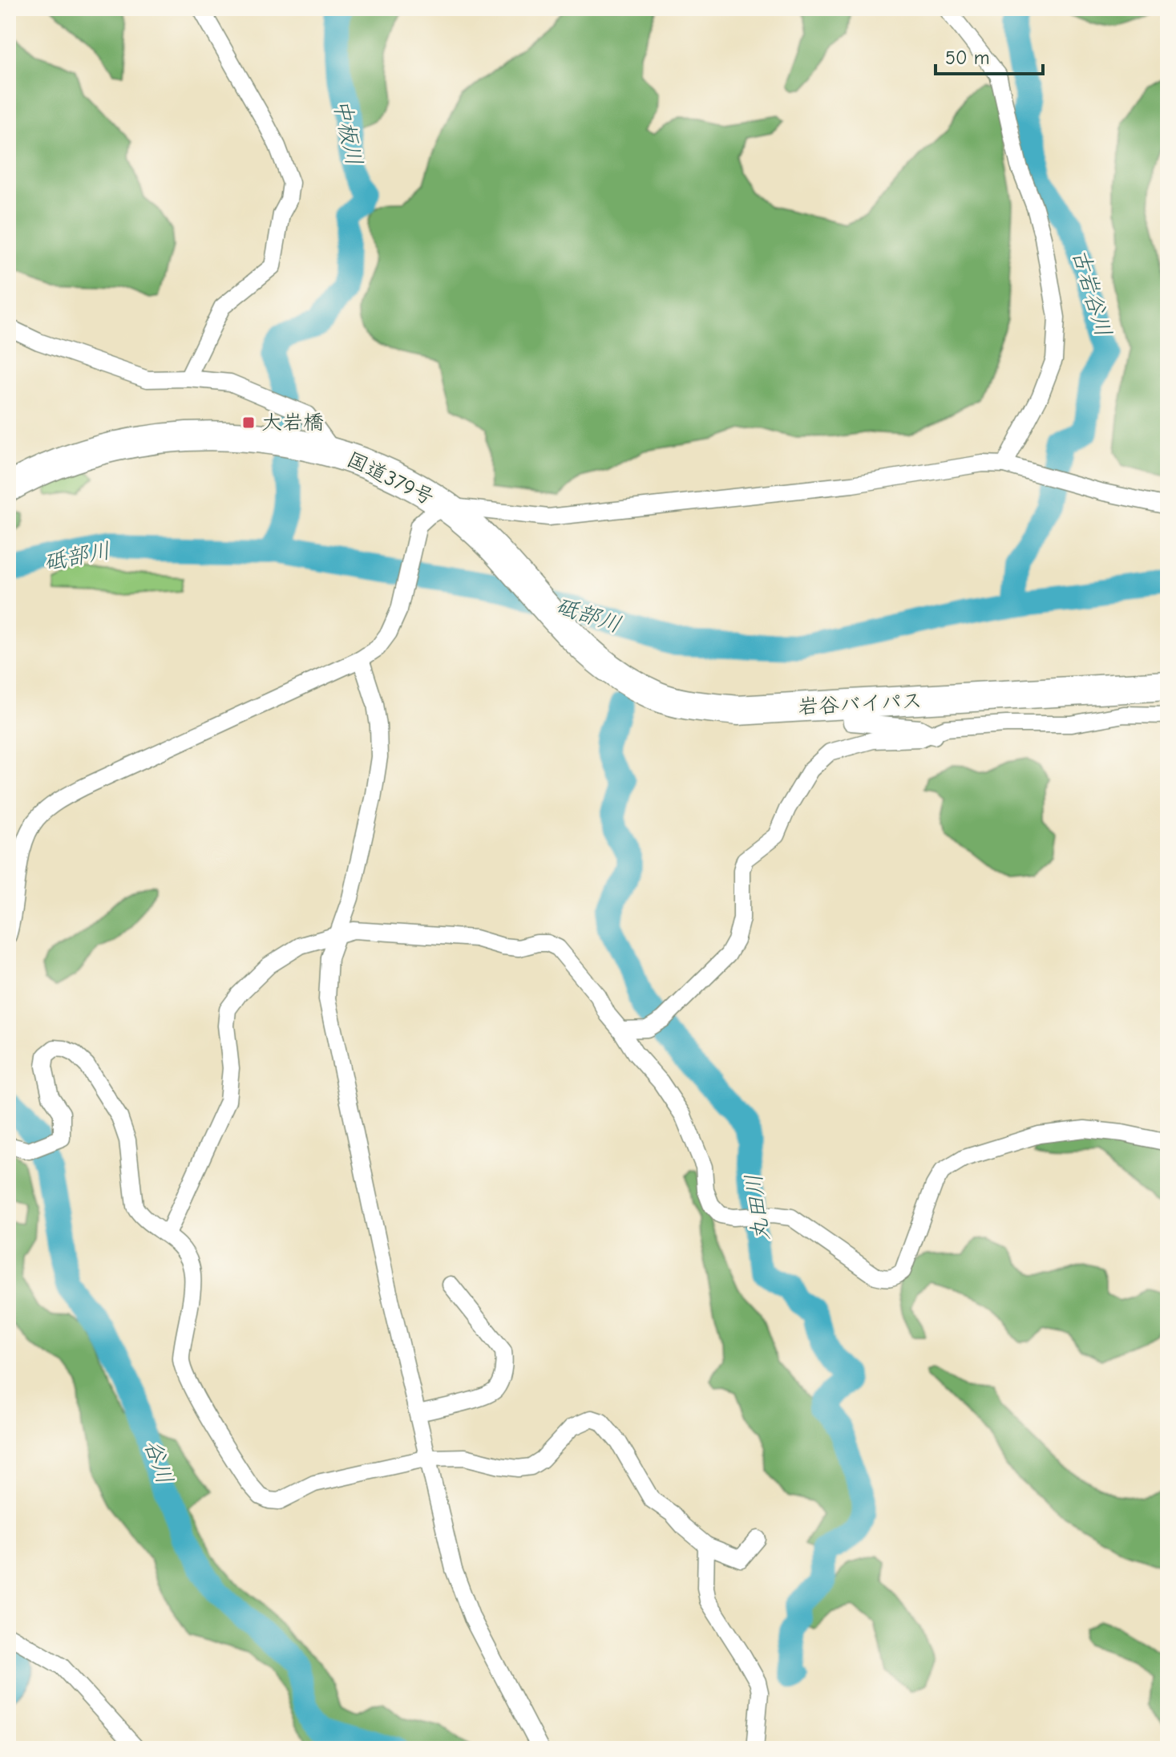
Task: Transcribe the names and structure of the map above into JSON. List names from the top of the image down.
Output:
{
  "streets": {
    "highway": ["国道379号", "岩谷バイパス"]
  },
  "crossings": [
    ["国道379号", "岩谷バイパス"]
  ],
  "water": [
    "中板川",
    "古岩谷川",
    "砥部川",
    "丸田川",
    "谷川"
  ],
  "places": {
    "transit": ["大岩橋"]
  },
  "scale_bar": "50 m"
}
